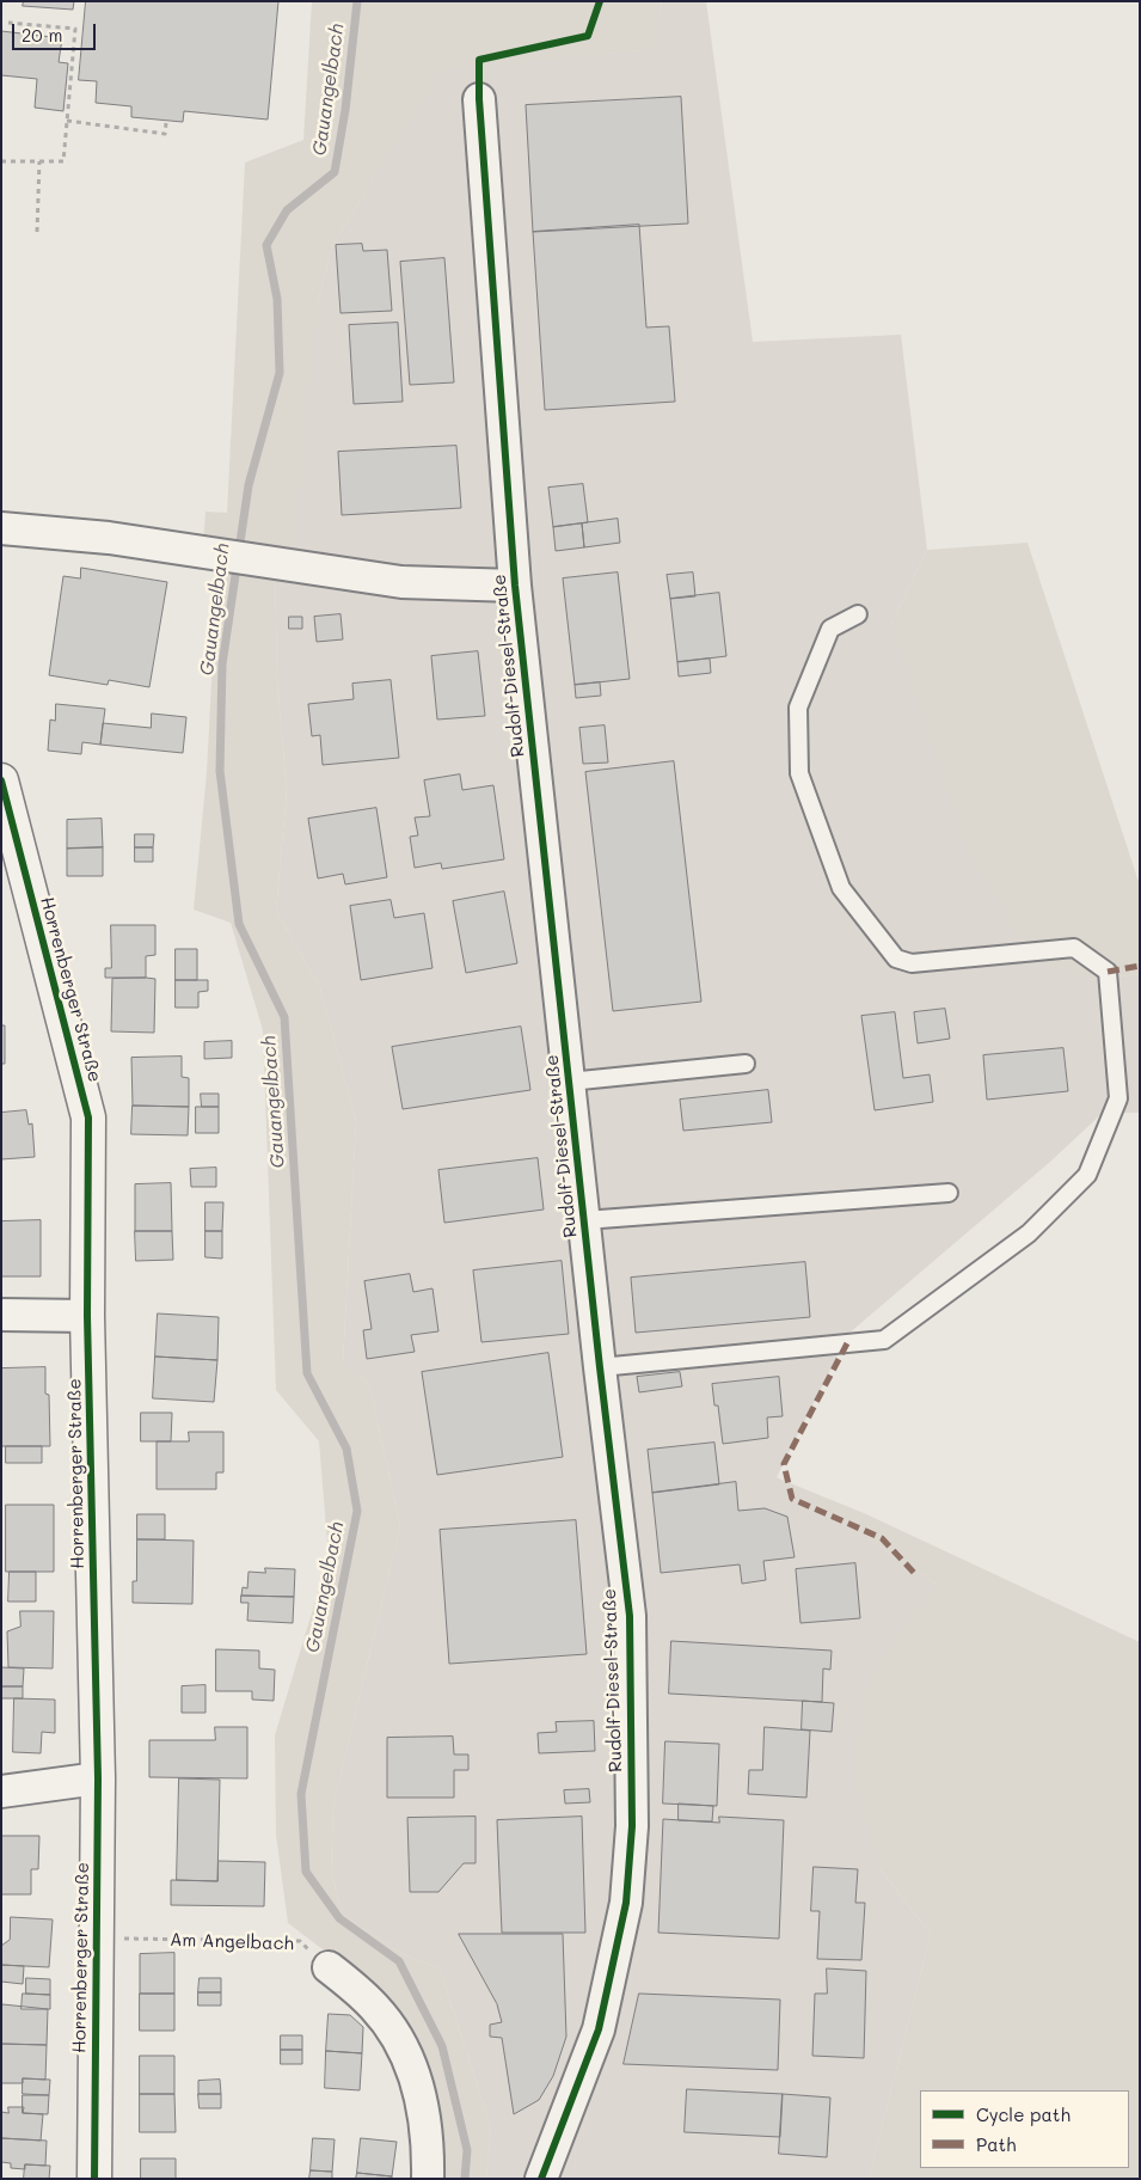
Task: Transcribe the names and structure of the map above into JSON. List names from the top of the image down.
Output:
{
  "streets": {
    "street": ["Rudolf-Diesel-Straße", "Horrenberger Straße"],
    "path": ["Am Angelbach"]
  },
  "crossings": [
    ["Horrenberger Straße", "Am Angelbach"]
  ],
  "water": ["Gauangelbach"],
  "legend": ["Cycle path", "Path"],
  "scale_bar": "20 m"
}
